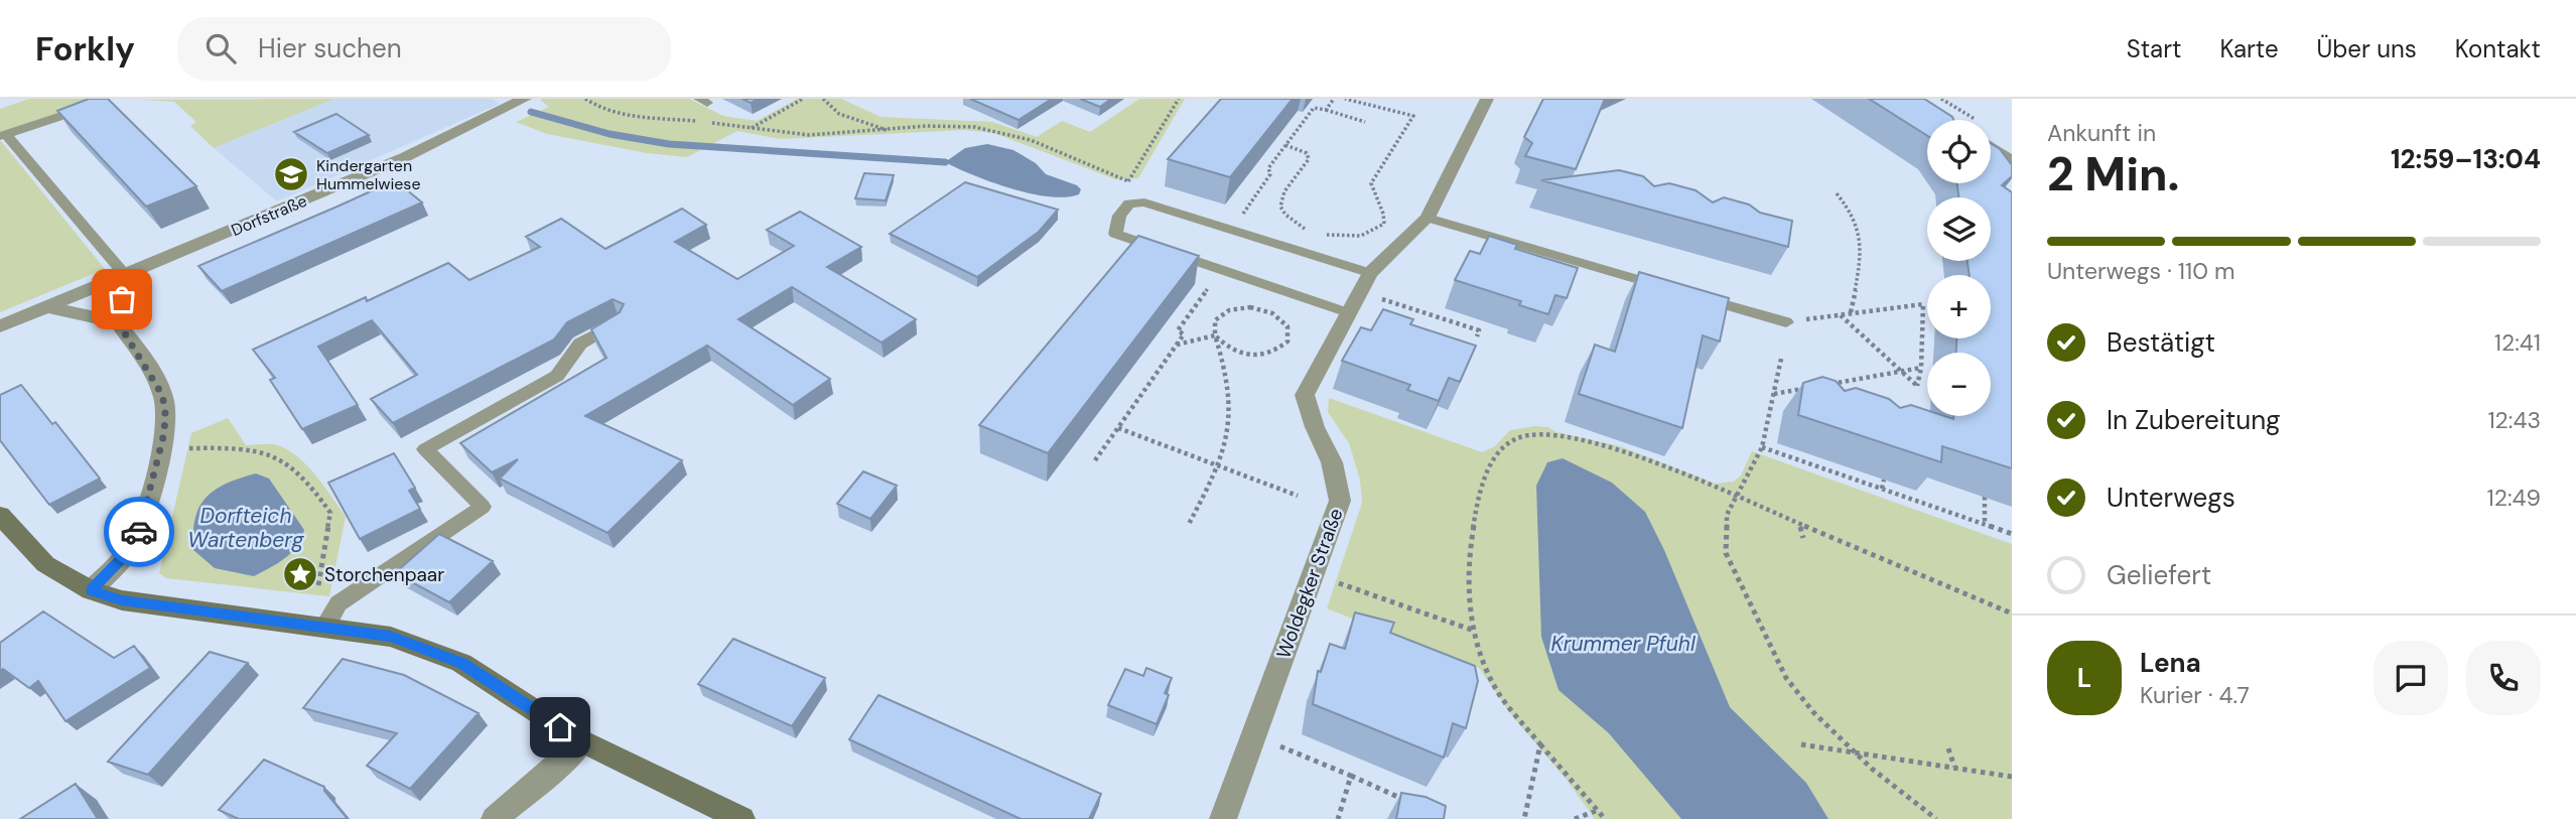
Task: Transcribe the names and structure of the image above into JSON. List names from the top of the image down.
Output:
{
  "streets": {
    "street": ["Dorfstraße", "Woldegker Straße"]
  },
  "water": ["Dorfteich Wartenberg", "Krummer Pfuhl"],
  "places": {
    "school or university": ["Kindergarten Hummelwiese"],
    "place": ["Storchenpaar"]
  },
  "page": {
    "header": "Forkly",
    "search": "Hier suchen",
    "nav": [
      "Start",
      "Karte",
      "Über uns",
      "Kontakt"
    ],
    "heading": ["2 Min.", "Ankunft in", "12:59–13:04"],
    "panel": ["Lena", "Kurier · 4.7"],
    "map_buttons": ["+", "−"],
    "bar": "Unterwegs · 110 m",
    "list": [
      ["Bestätigt", "12:41"],
      ["In Zubereitung", "12:43"],
      ["Unterwegs", "12:49"],
      "Geliefert"
    ],
    "round": "L"
  }
}
